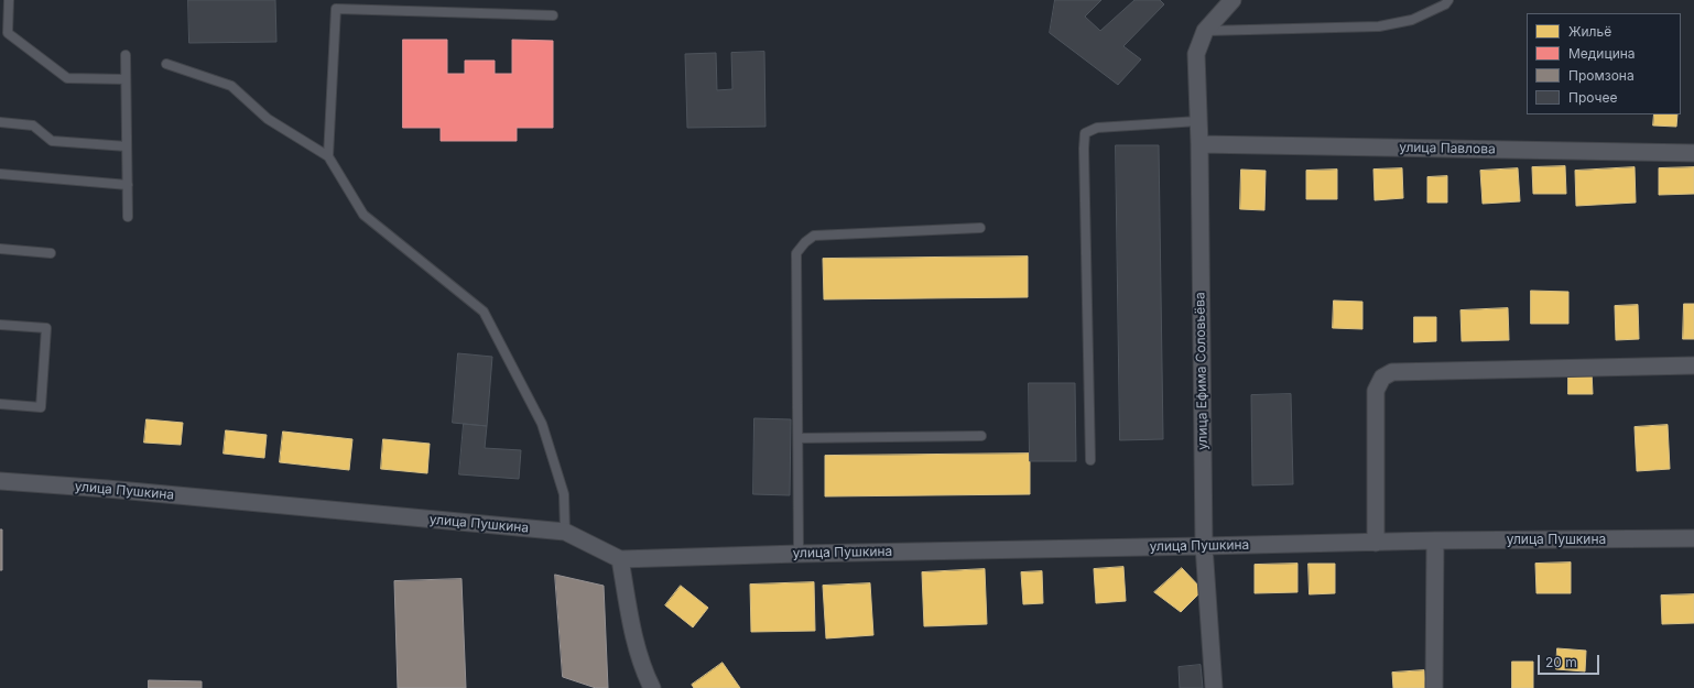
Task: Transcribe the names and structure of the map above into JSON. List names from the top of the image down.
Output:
{
  "streets": {
    "street": ["улица Павлова", "улица Ефима Соловьёва", "улица Пушкина"]
  },
  "crossings": [
    ["улица Павлова", "улица Ефима Соловьёва"],
    ["улица Ефима Соловьёва", "улица Пушкина"]
  ],
  "legend": [
    "Жильё",
    "Медицина",
    "Промзона",
    "Прочее"
  ],
  "scale_bar": "20 m"
}
